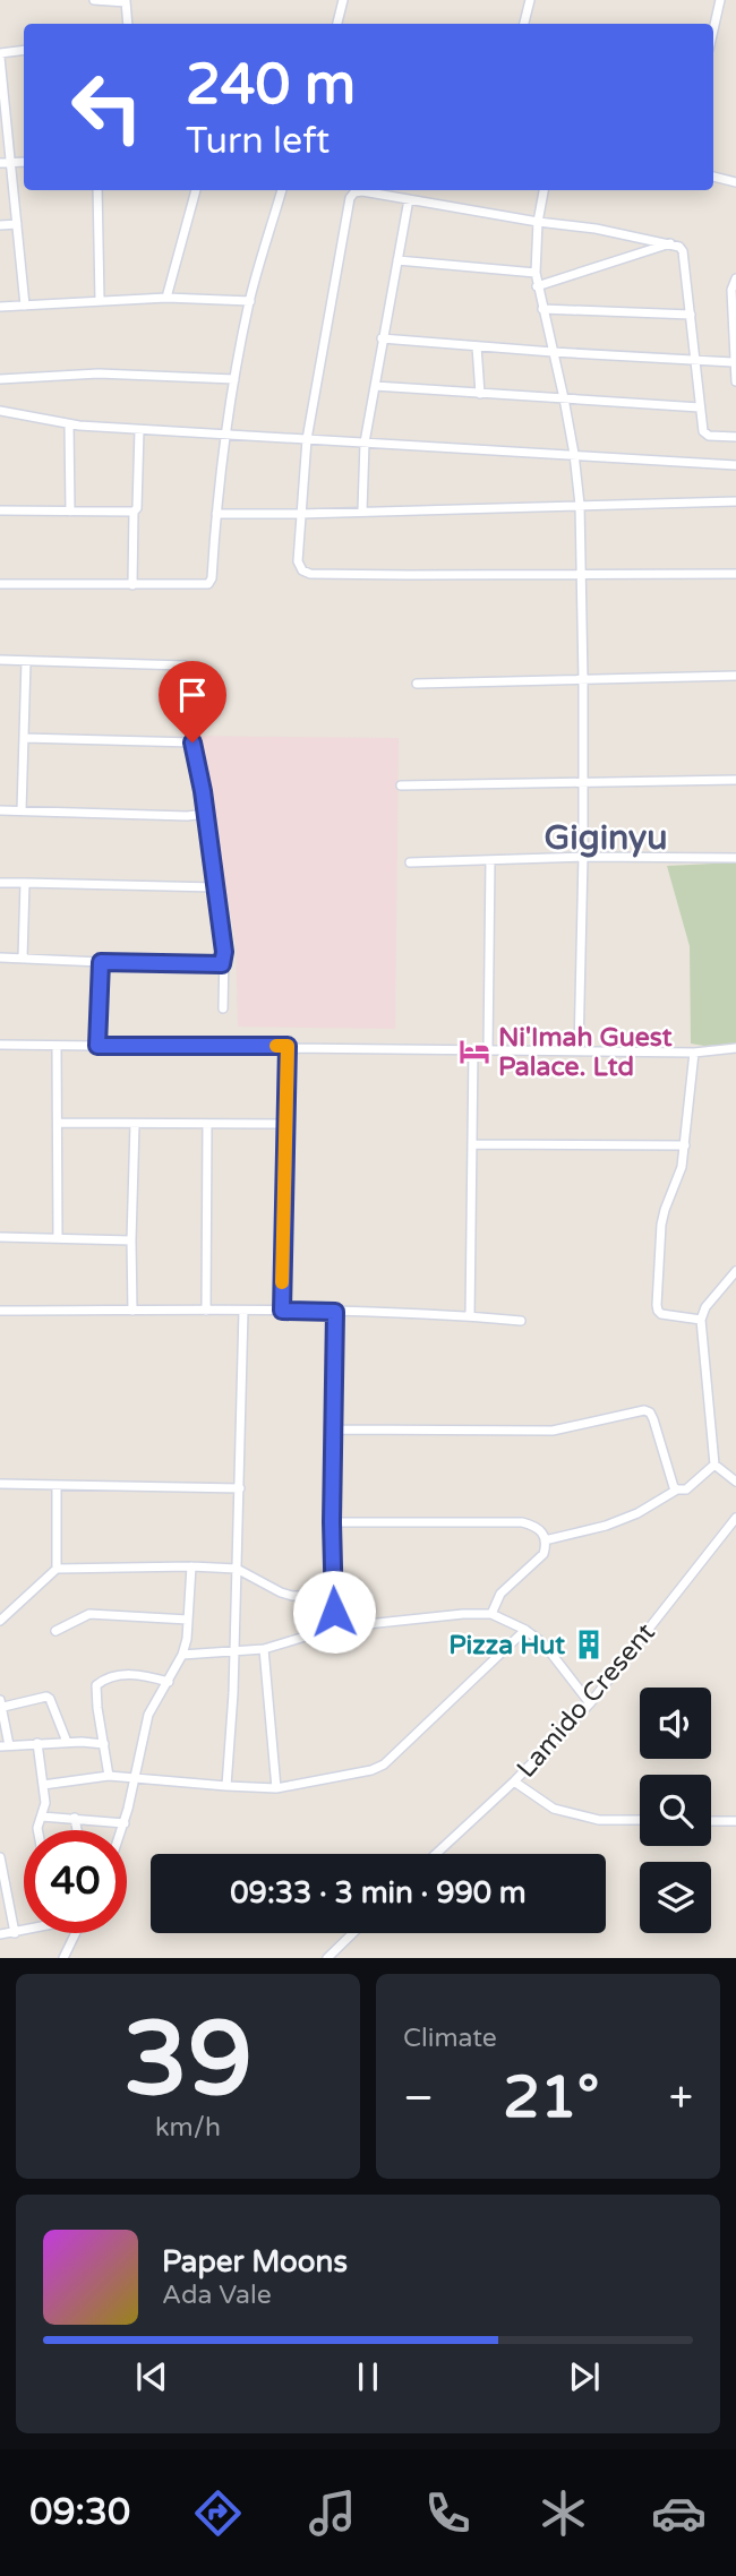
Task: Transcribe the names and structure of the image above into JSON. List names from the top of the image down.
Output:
{
  "streets": {
    "street": ["Lamido Cresent"]
  },
  "districts": ["Giginyu"],
  "places": {
    "hotel": ["Ni'Imah Guest Palace. Ltd"],
    "building": ["Pizza Hut"]
  },
  "page": {
    "turn": ["240 m", "Turn left"],
    "limit": "40",
    "trip": "09:33 · 3 min · 990 m",
    "tile": [
      ["39", "km/h"],
      "Climate"
    ],
    "heat": ["−", "21°", "+"],
    "song": ["Paper Moons", "Ada Vale"],
    "tabs": "09:30"
  }
}
